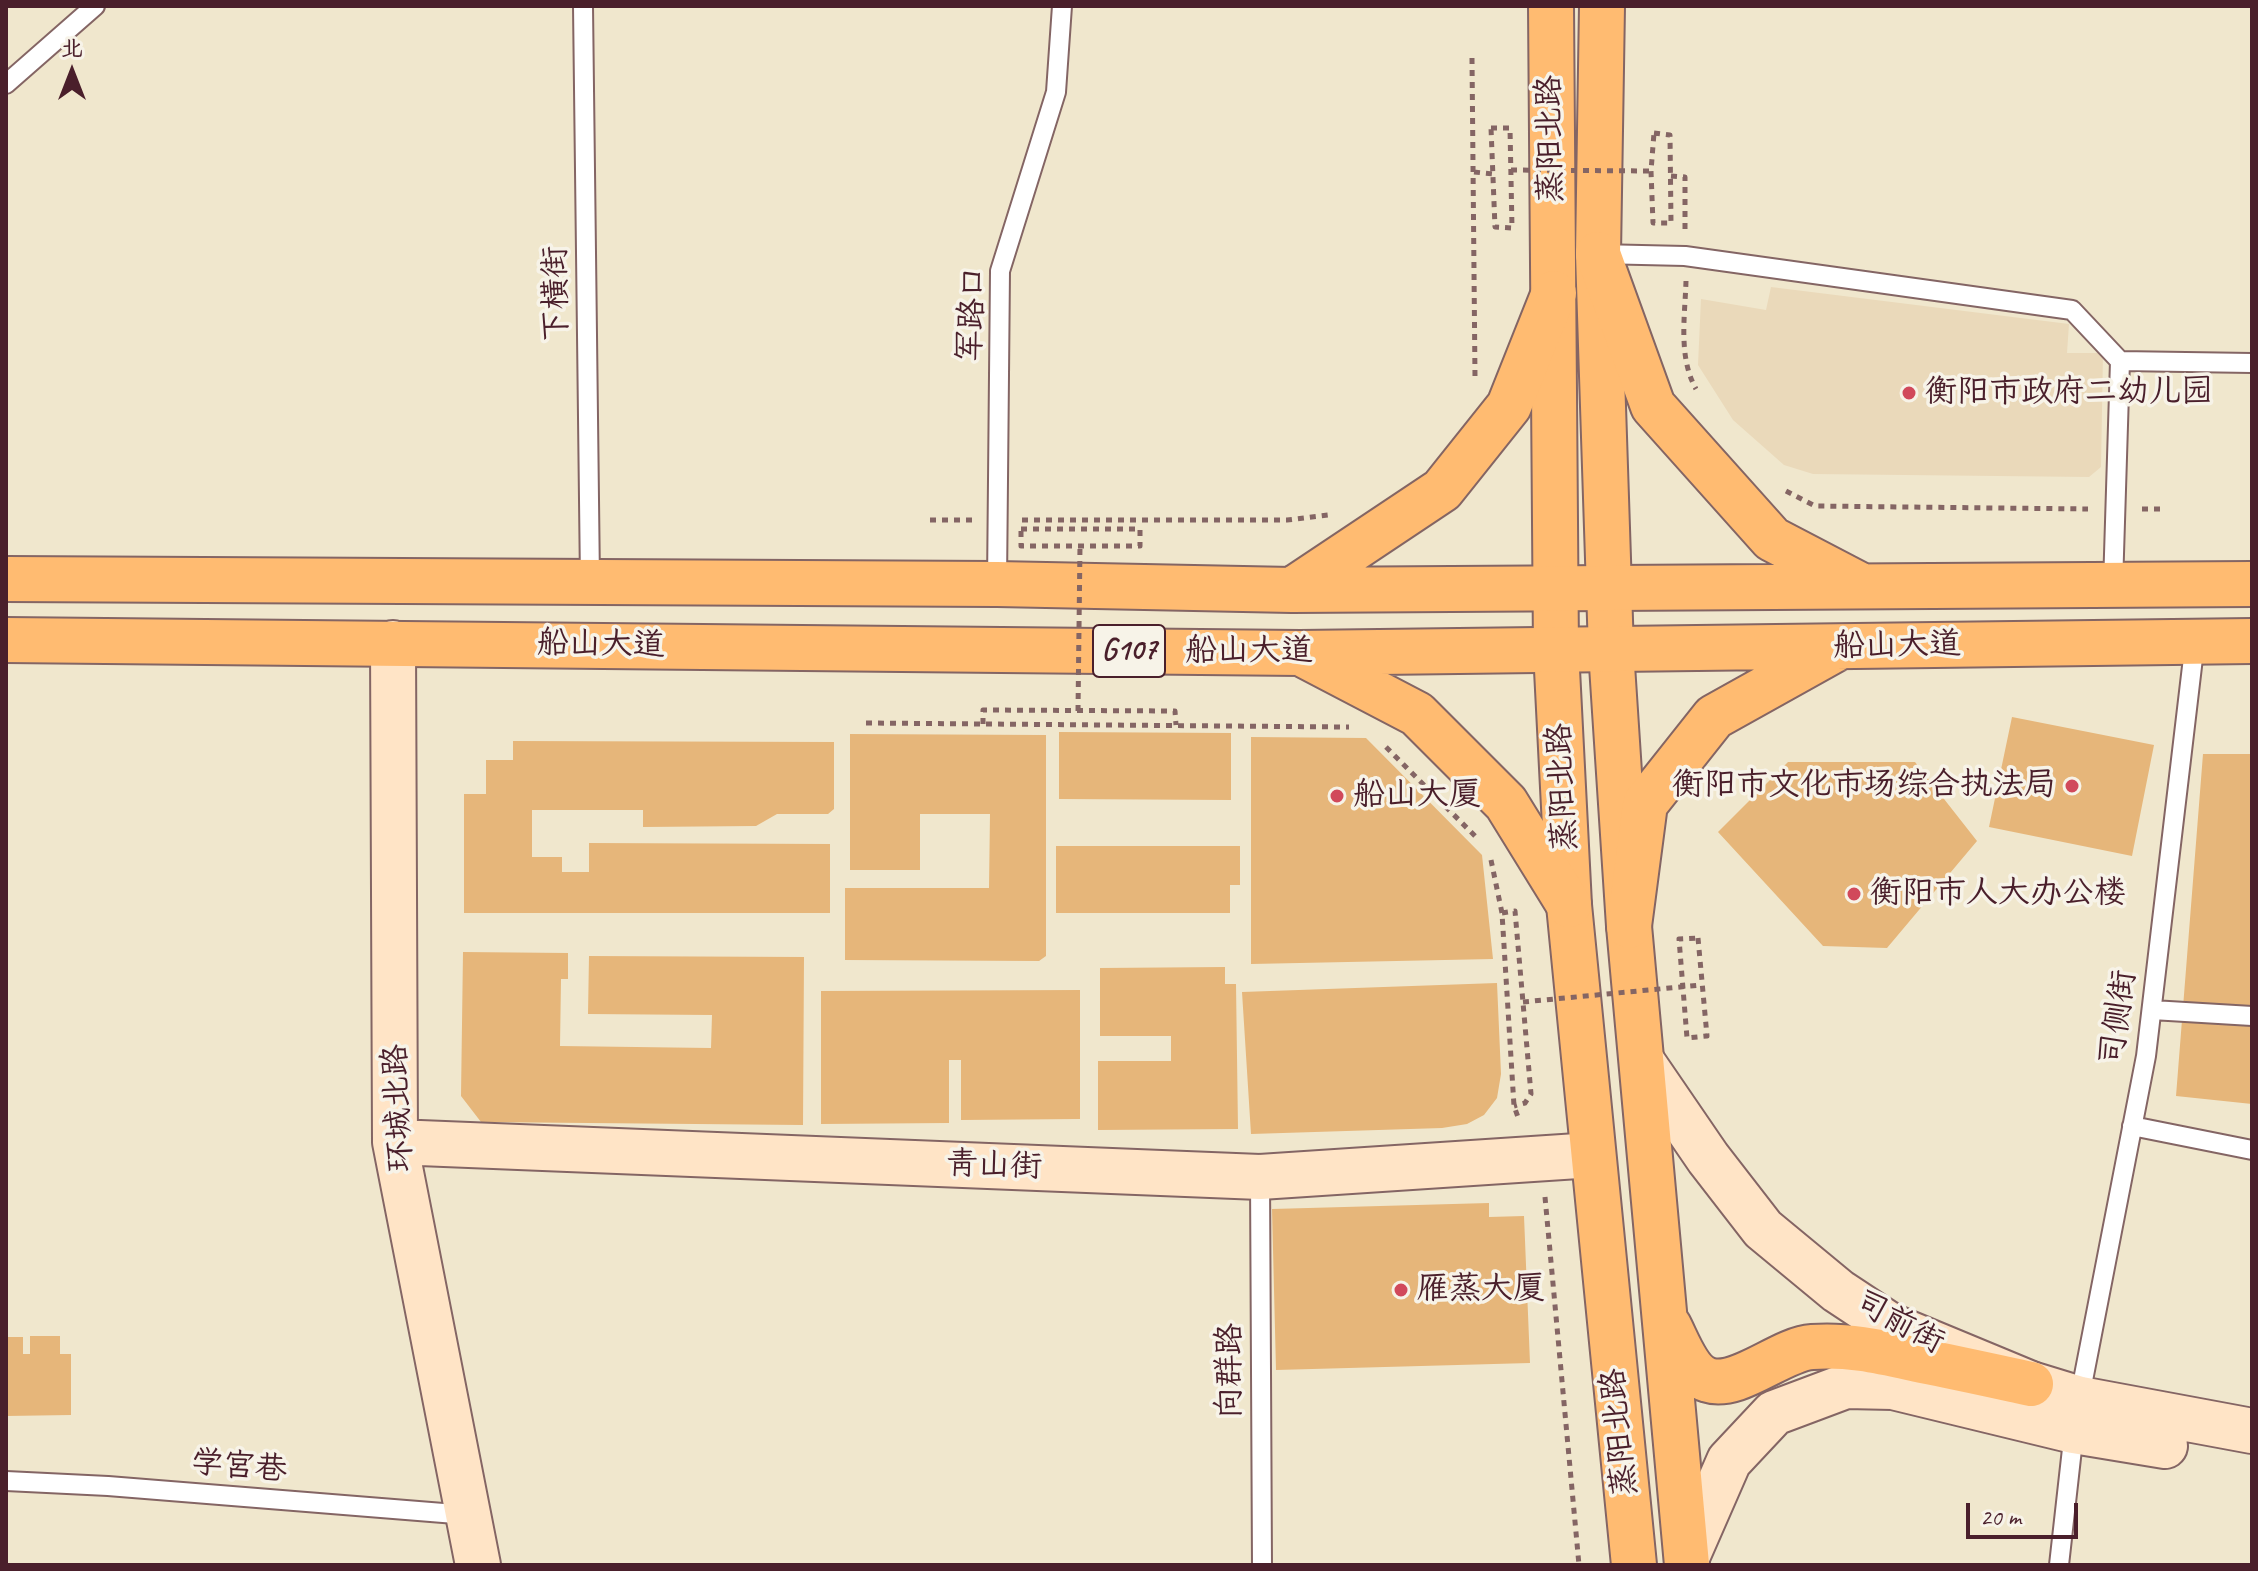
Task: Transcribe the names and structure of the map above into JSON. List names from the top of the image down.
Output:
{
  "streets": {
    "main road": ["蒸阳北路", "船山大道", "G107"],
    "street": ["环城北路", "青山街", "司前街"],
    "lane": [
      "下横街",
      "军路口",
      "司侧街",
      "向群路",
      "学宫巷"
    ]
  },
  "crossings": [
    ["蒸阳北路", "船山大道"],
    ["蒸阳北路", "青山街"],
    ["蒸阳北路", "司前街"],
    ["下横街", "船山大道"],
    ["军路口", "船山大道"],
    ["船山大道", "司侧街"],
    ["船山大道", "环城北路"],
    ["司侧街", "司前街"],
    ["环城北路", "青山街"],
    ["环城北路", "学宫巷"],
    ["青山街", "向群路"]
  ],
  "places": [
    "衡阳市政府二幼儿园",
    "衡阳市文化市场综合执法局",
    "船山大厦",
    "衡阳市人大办公楼",
    "雁蒸大厦"
  ],
  "scale_bar": "20 m",
  "north": "top"
}
